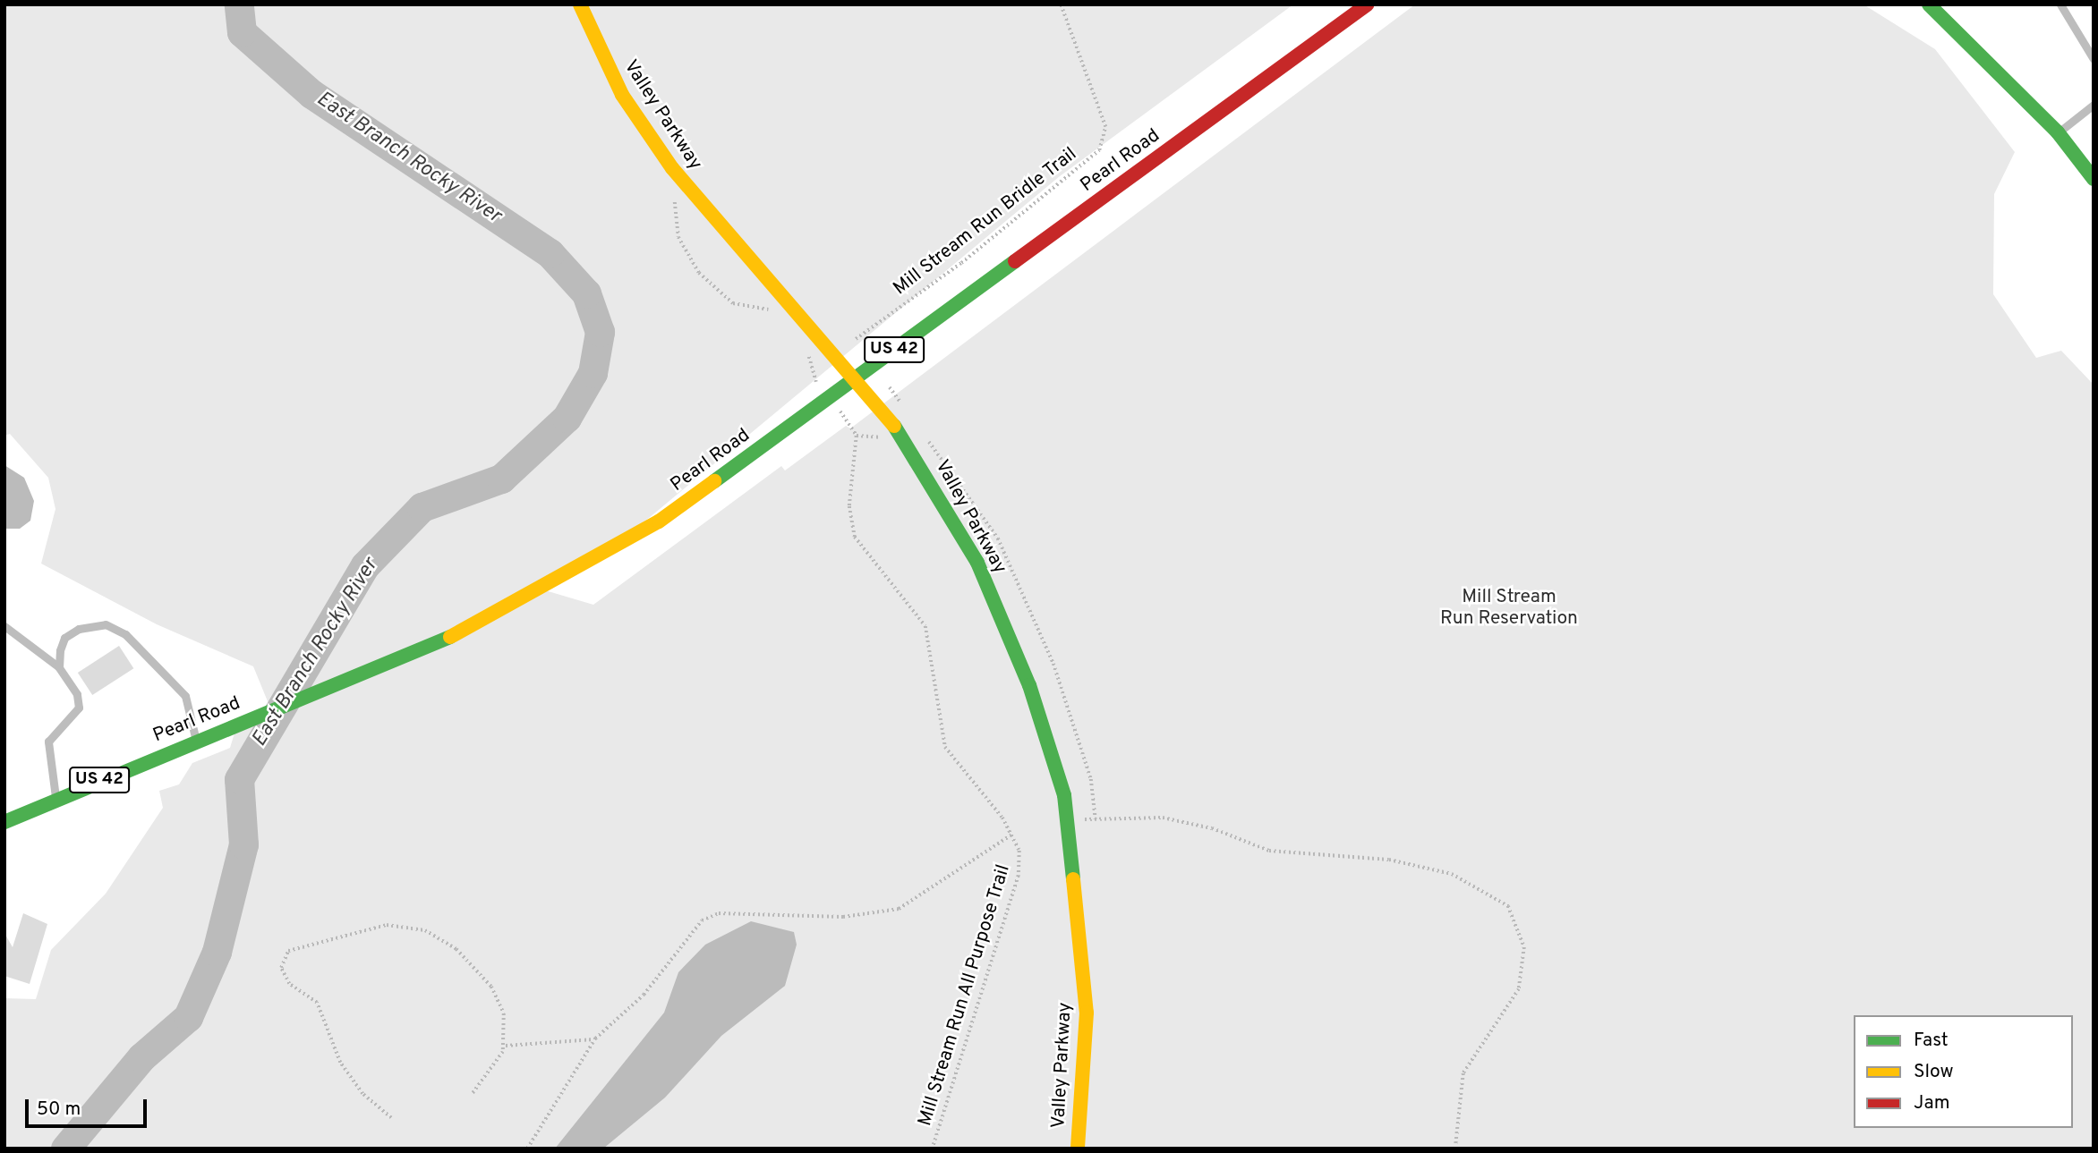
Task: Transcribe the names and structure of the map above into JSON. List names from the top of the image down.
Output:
{
  "streets": {
    "main road": ["Valley Parkway", "Pearl Road", "US 42"],
    "path": ["Mill Stream Run Bridle Trail", "Mill Stream Run All Purpose Trail"]
  },
  "crossings": [
    ["Valley Parkway", "Pearl Road"]
  ],
  "water": ["East Branch Rocky River"],
  "parks": ["Mill Stream Run Reservation"],
  "legend": ["Fast", "Slow", "Jam"],
  "scale_bar": "50 m"
}
